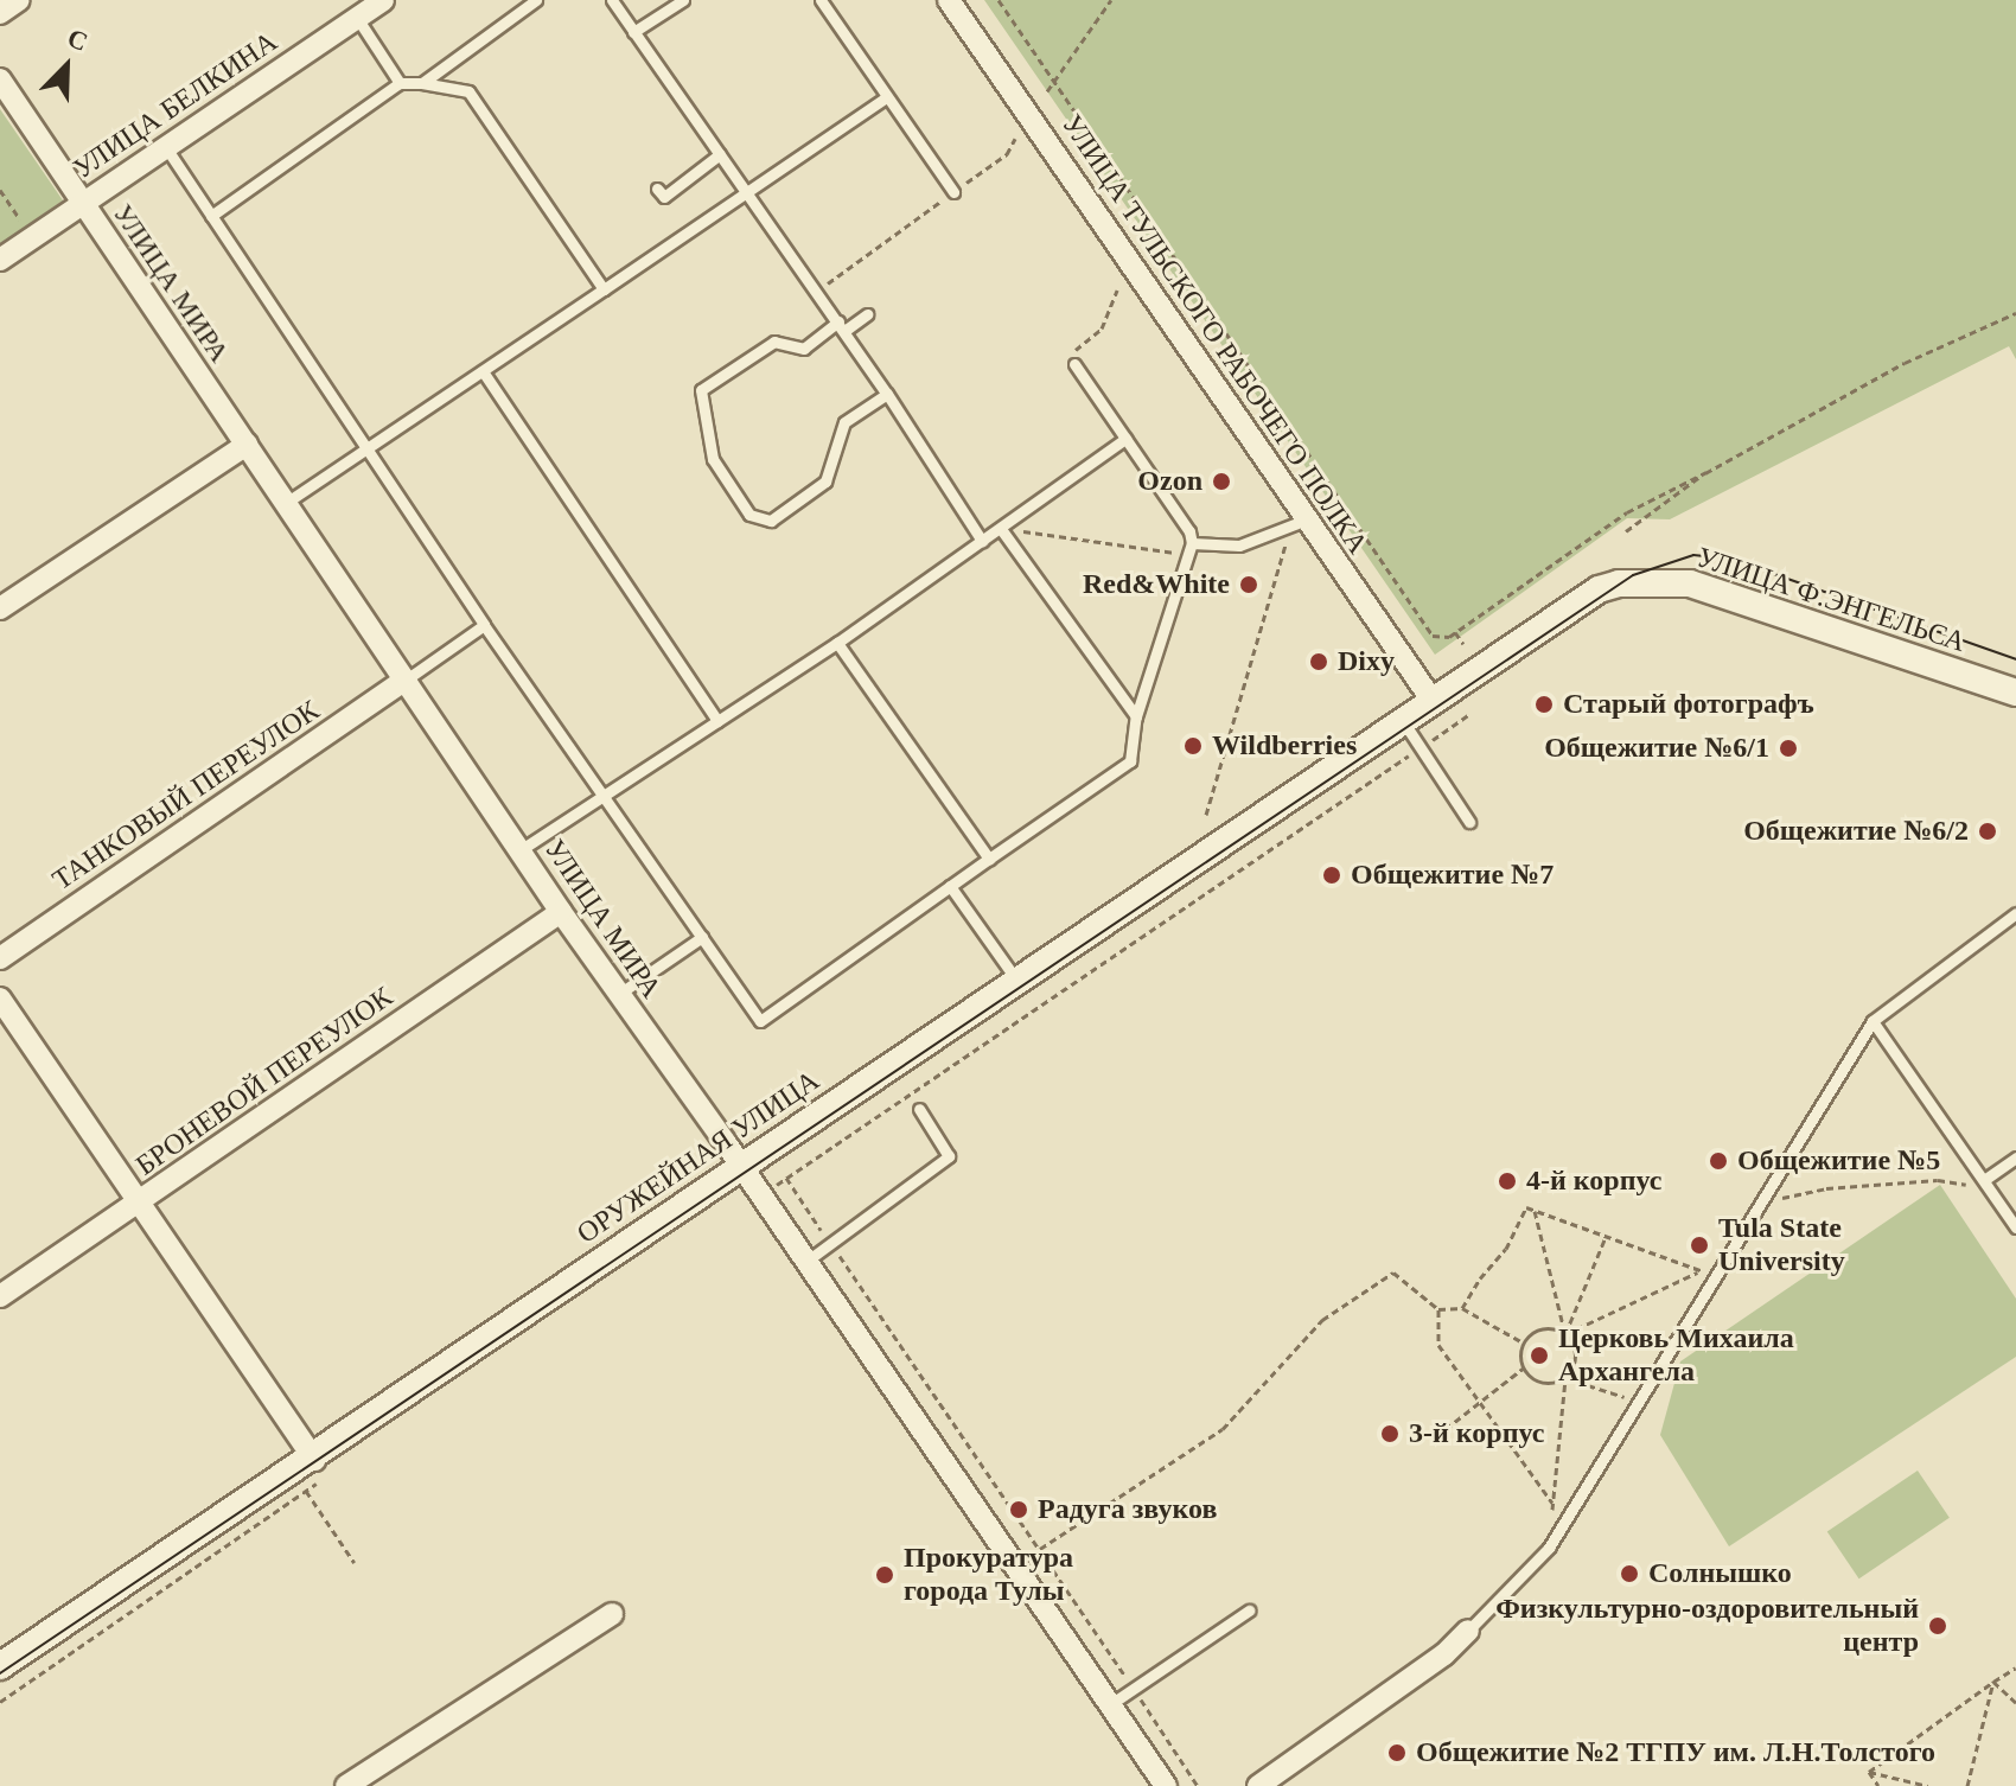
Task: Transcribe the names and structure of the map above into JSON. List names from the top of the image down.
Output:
{
  "streets": {
    "street": [
      "УЛИЦА БЕЛКИНА",
      "УЛИЦА МИРА",
      "УЛИЦА ТУЛЬСКОГО РАБОЧЕГО ПОЛКА",
      "УЛИЦА Ф.ЭНГЕЛЬСА",
      "ТАНКОВЫЙ ПЕРЕУЛОК",
      "БРОНЕВОЙ ПЕРЕУЛОК",
      "ОРУЖЕЙНАЯ УЛИЦА"
    ]
  },
  "crossings": [
    ["УЛИЦА БЕЛКИНА", "УЛИЦА МИРА"],
    ["УЛИЦА МИРА", "ТАНКОВЫЙ ПЕРЕУЛОК"],
    ["УЛИЦА МИРА", "БРОНЕВОЙ ПЕРЕУЛОК"],
    ["УЛИЦА МИРА", "ОРУЖЕЙНАЯ УЛИЦА"],
    ["УЛИЦА ТУЛЬСКОГО РАБОЧЕГО ПОЛКА", "УЛИЦА Ф.ЭНГЕЛЬСА"],
    ["УЛИЦА ТУЛЬСКОГО РАБОЧЕГО ПОЛКА", "ОРУЖЕЙНАЯ УЛИЦА"],
    ["УЛИЦА Ф.ЭНГЕЛЬСА", "ОРУЖЕЙНАЯ УЛИЦА"]
  ],
  "places": [
    "Ozon",
    "Red&White",
    "Dixy",
    "Старый фотографъ",
    "Wildberries",
    "Общежитие №6/1",
    "Общежитие №6/2",
    "Общежитие №7",
    "Общежитие №5",
    "4-й корпус",
    "Tula State University",
    "Церковь Михаила Архангела",
    "3-й корпус",
    "Радуга звуков",
    "Солнышко",
    "Прокуратура города Тулы",
    "Физкультурно-оздоровительный центр",
    "Общежитие №2 ТГПУ им. Л.Н.Толстого"
  ],
  "north": "top right"
}
